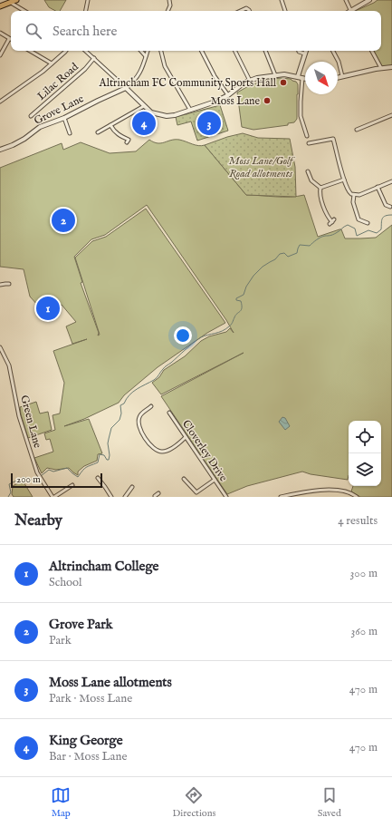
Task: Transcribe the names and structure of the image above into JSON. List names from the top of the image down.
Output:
{
  "streets": {
    "street": [
      "Lilac Road",
      "Grove Lane",
      "Green Lane",
      "Cloverley Drive"
    ]
  },
  "parks": ["Moss Lane/Golf Road allotments"],
  "places": ["Altrincham FC Community Sports Hall", "Moss Lane"],
  "scale_bar": "200 m",
  "north": "bottom right",
  "page": {
    "search": "Search here",
    "pins": [
      "3",
      "4",
      "2",
      "1"
    ],
    "scale": "200 m",
    "heading": ["Nearby", "4 results"],
    "list": [
      {
        "mark": "1",
        "name": "Altrincham College",
        "note": "School",
        "value": "300 m"
      },
      {
        "mark": "2",
        "name": "Grove Park",
        "note": "Park",
        "value": "360 m"
      },
      {
        "mark": "3",
        "name": "Moss Lane allotments",
        "note": "Park · Moss Lane",
        "value": "470 m"
      },
      {
        "mark": "4",
        "name": "King George",
        "note": "Bar · Moss Lane",
        "value": "470 m"
      }
    ],
    "nav": ["Map", "Directions", "Saved"]
  }
}
